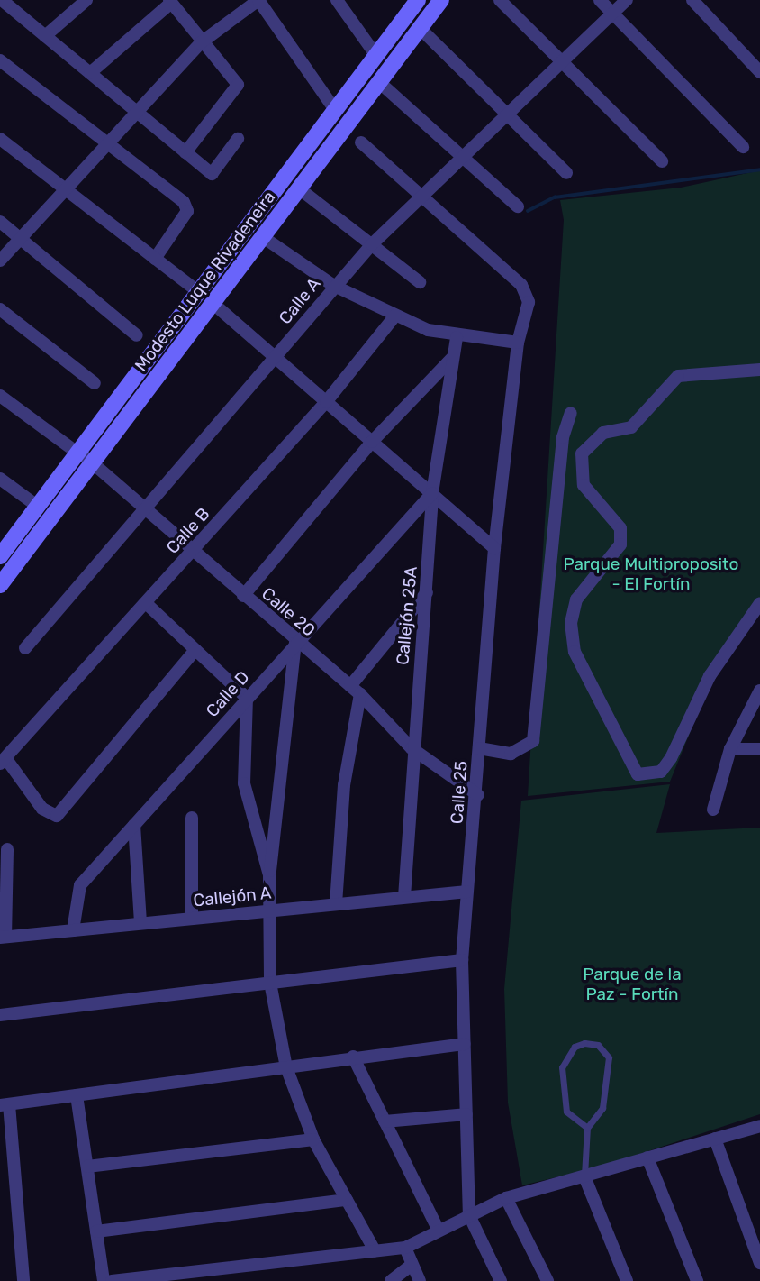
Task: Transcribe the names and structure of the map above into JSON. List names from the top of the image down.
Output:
{
  "streets": {
    "street": [
      "Modesto Luque Rivadeneira",
      "Calle A",
      "Calle B",
      "Calle 20",
      "Callejón 25A",
      "Calle D",
      "Calle 25",
      "Callejón A"
    ]
  },
  "crossings": [
    ["Modesto Luque Rivadeneira", "Calle 20"],
    ["Calle A", "Calle 20"],
    ["Calle A", "Calle 25"],
    ["Calle B", "Calle 20"],
    ["Calle 20", "Callejón 25A"],
    ["Calle 20", "Calle D"],
    ["Calle 20", "Calle 25"],
    ["Callejón 25A", "Calle D"],
    ["Callejón 25A", "Callejón A"],
    ["Calle D", "Callejón A"],
    ["Calle 25", "Callejón A"]
  ],
  "parks": ["Parque Multiproposito - El Fortín", "Parque de la Paz - Fortín"]
}
